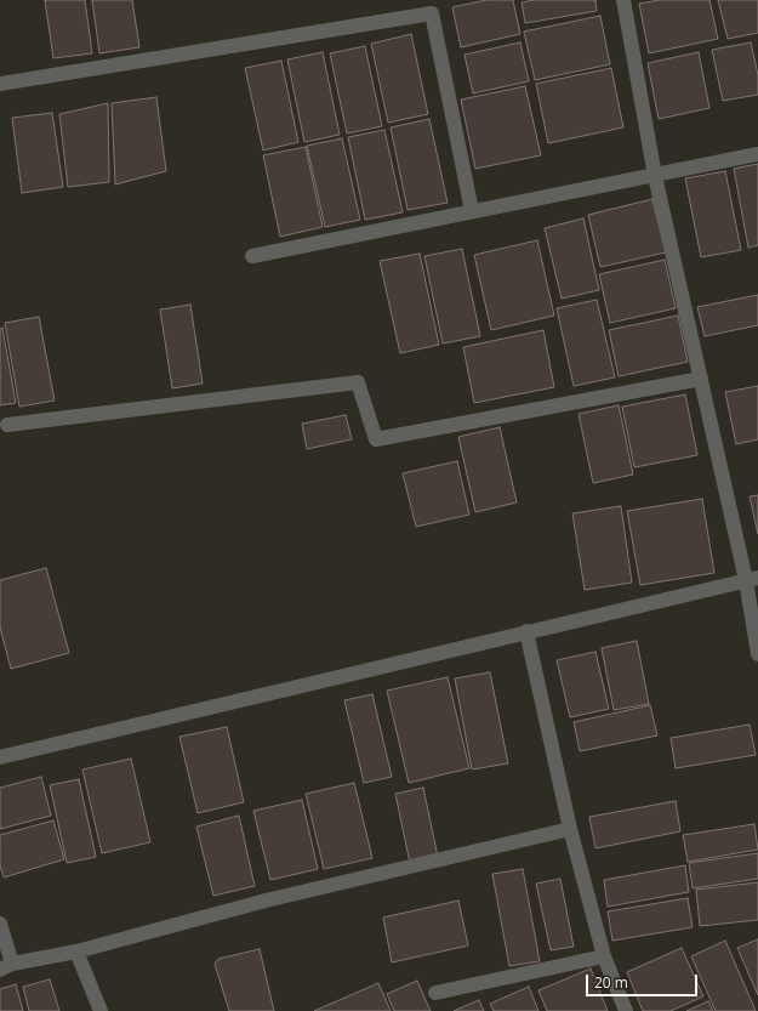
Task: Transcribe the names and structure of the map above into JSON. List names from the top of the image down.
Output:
{
  "scale_bar": "20 m"
}
